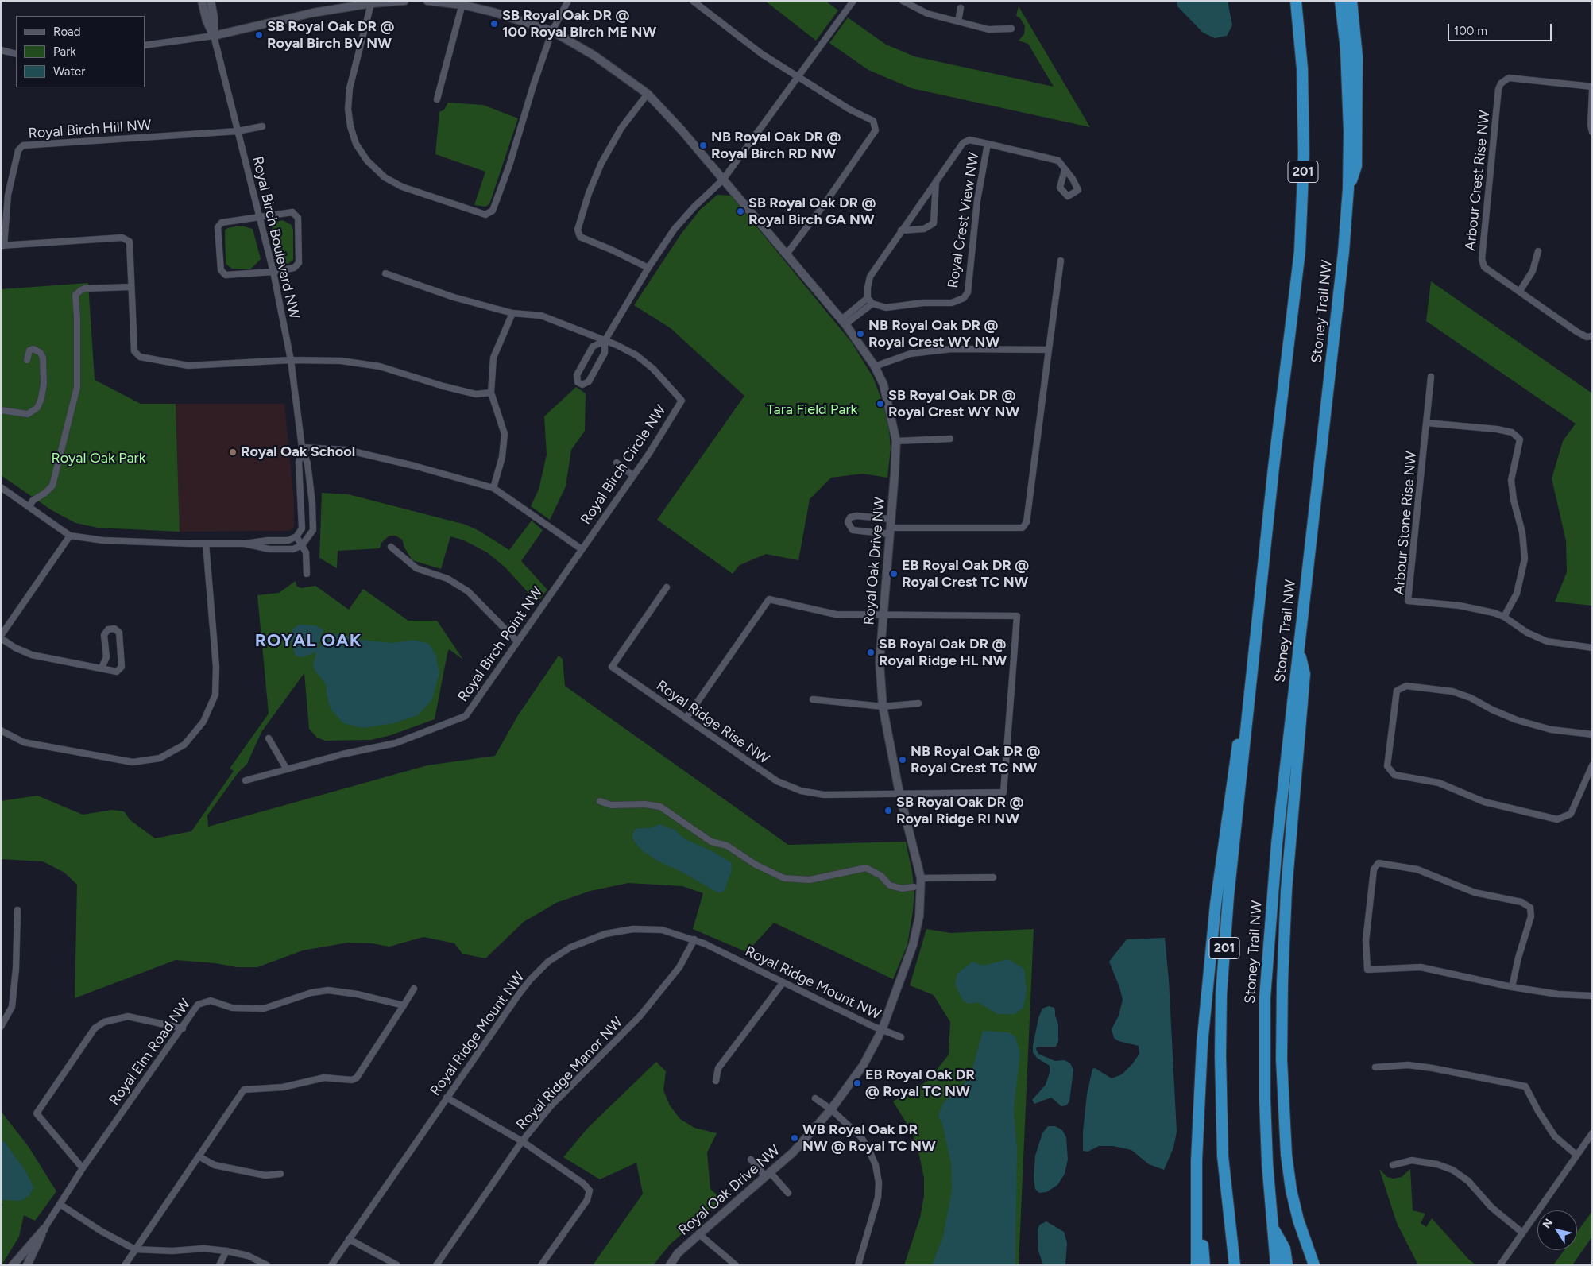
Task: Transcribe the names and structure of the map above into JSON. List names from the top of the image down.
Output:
{
  "streets": {
    "highway": ["201", "Stoney Trail NW"],
    "street": [
      "Royal Birch Hill NW",
      "Arbour Crest Rise NW",
      "Royal Crest View NW",
      "Royal Birch Boulevard NW",
      "Royal Birch Circle NW",
      "Arbour Stone Rise NW",
      "Royal Oak Drive NW",
      "Royal Birch Point NW",
      "Royal Ridge Rise NW",
      "Royal Ridge Mount NW",
      "Royal Elm Road NW",
      "Royal Ridge Manor NW"
    ]
  },
  "crossings": [
    ["Royal Birch Hill NW", "Royal Birch Boulevard NW"],
    ["Royal Birch Circle NW", "Royal Birch Point NW"],
    ["Royal Oak Drive NW", "Royal Ridge Rise NW"],
    ["Royal Oak Drive NW", "Royal Ridge Mount NW"],
    ["Royal Ridge Mount NW", "Royal Ridge Manor NW"]
  ],
  "districts": ["ROYAL OAK"],
  "parks": ["Tara Field Park", "Royal Oak Park"],
  "places": [
    "SB Royal Oak DR @ 100 Royal Birch ME NW",
    "SB Royal Oak DR @ Royal Birch BV NW",
    "NB Royal Oak DR @ Royal Birch RD NW",
    "SB Royal Oak DR @ Royal Birch GA NW",
    "NB Royal Oak DR @ Royal Crest WY NW",
    "SB Royal Oak DR @ Royal Crest WY NW",
    "Royal Oak School",
    "EB Royal Oak DR @ Royal Crest TC NW",
    "SB Royal Oak DR @ Royal Ridge HL NW",
    "NB Royal Oak DR @ Royal Crest TC NW",
    "SB Royal Oak DR @ Royal Ridge RI NW",
    "EB Royal Oak DR @ Royal TC NW",
    "WB Royal Oak DR NW @ Royal TC NW"
  ],
  "legend": ["Road", "Park", "Water"],
  "scale_bar": "100 m",
  "north": "top left"
}
